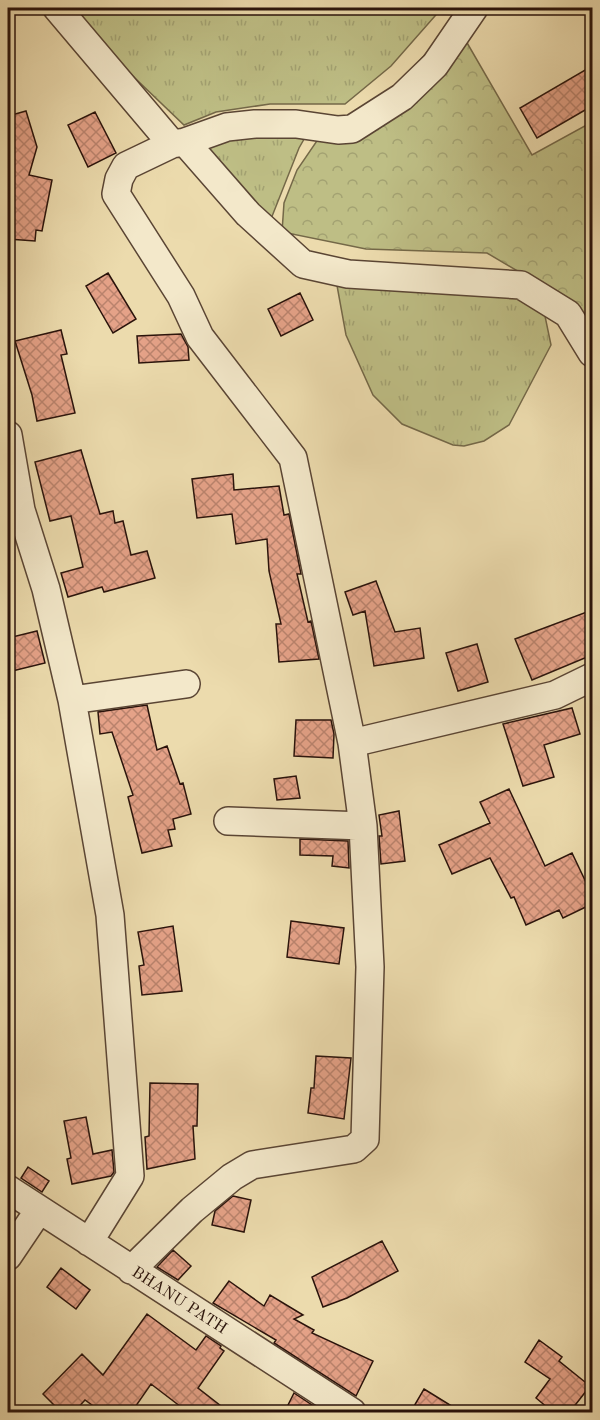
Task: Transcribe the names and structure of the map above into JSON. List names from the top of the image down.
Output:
{
  "streets": {
    "street": ["BHANU PATH"]
  }
}
